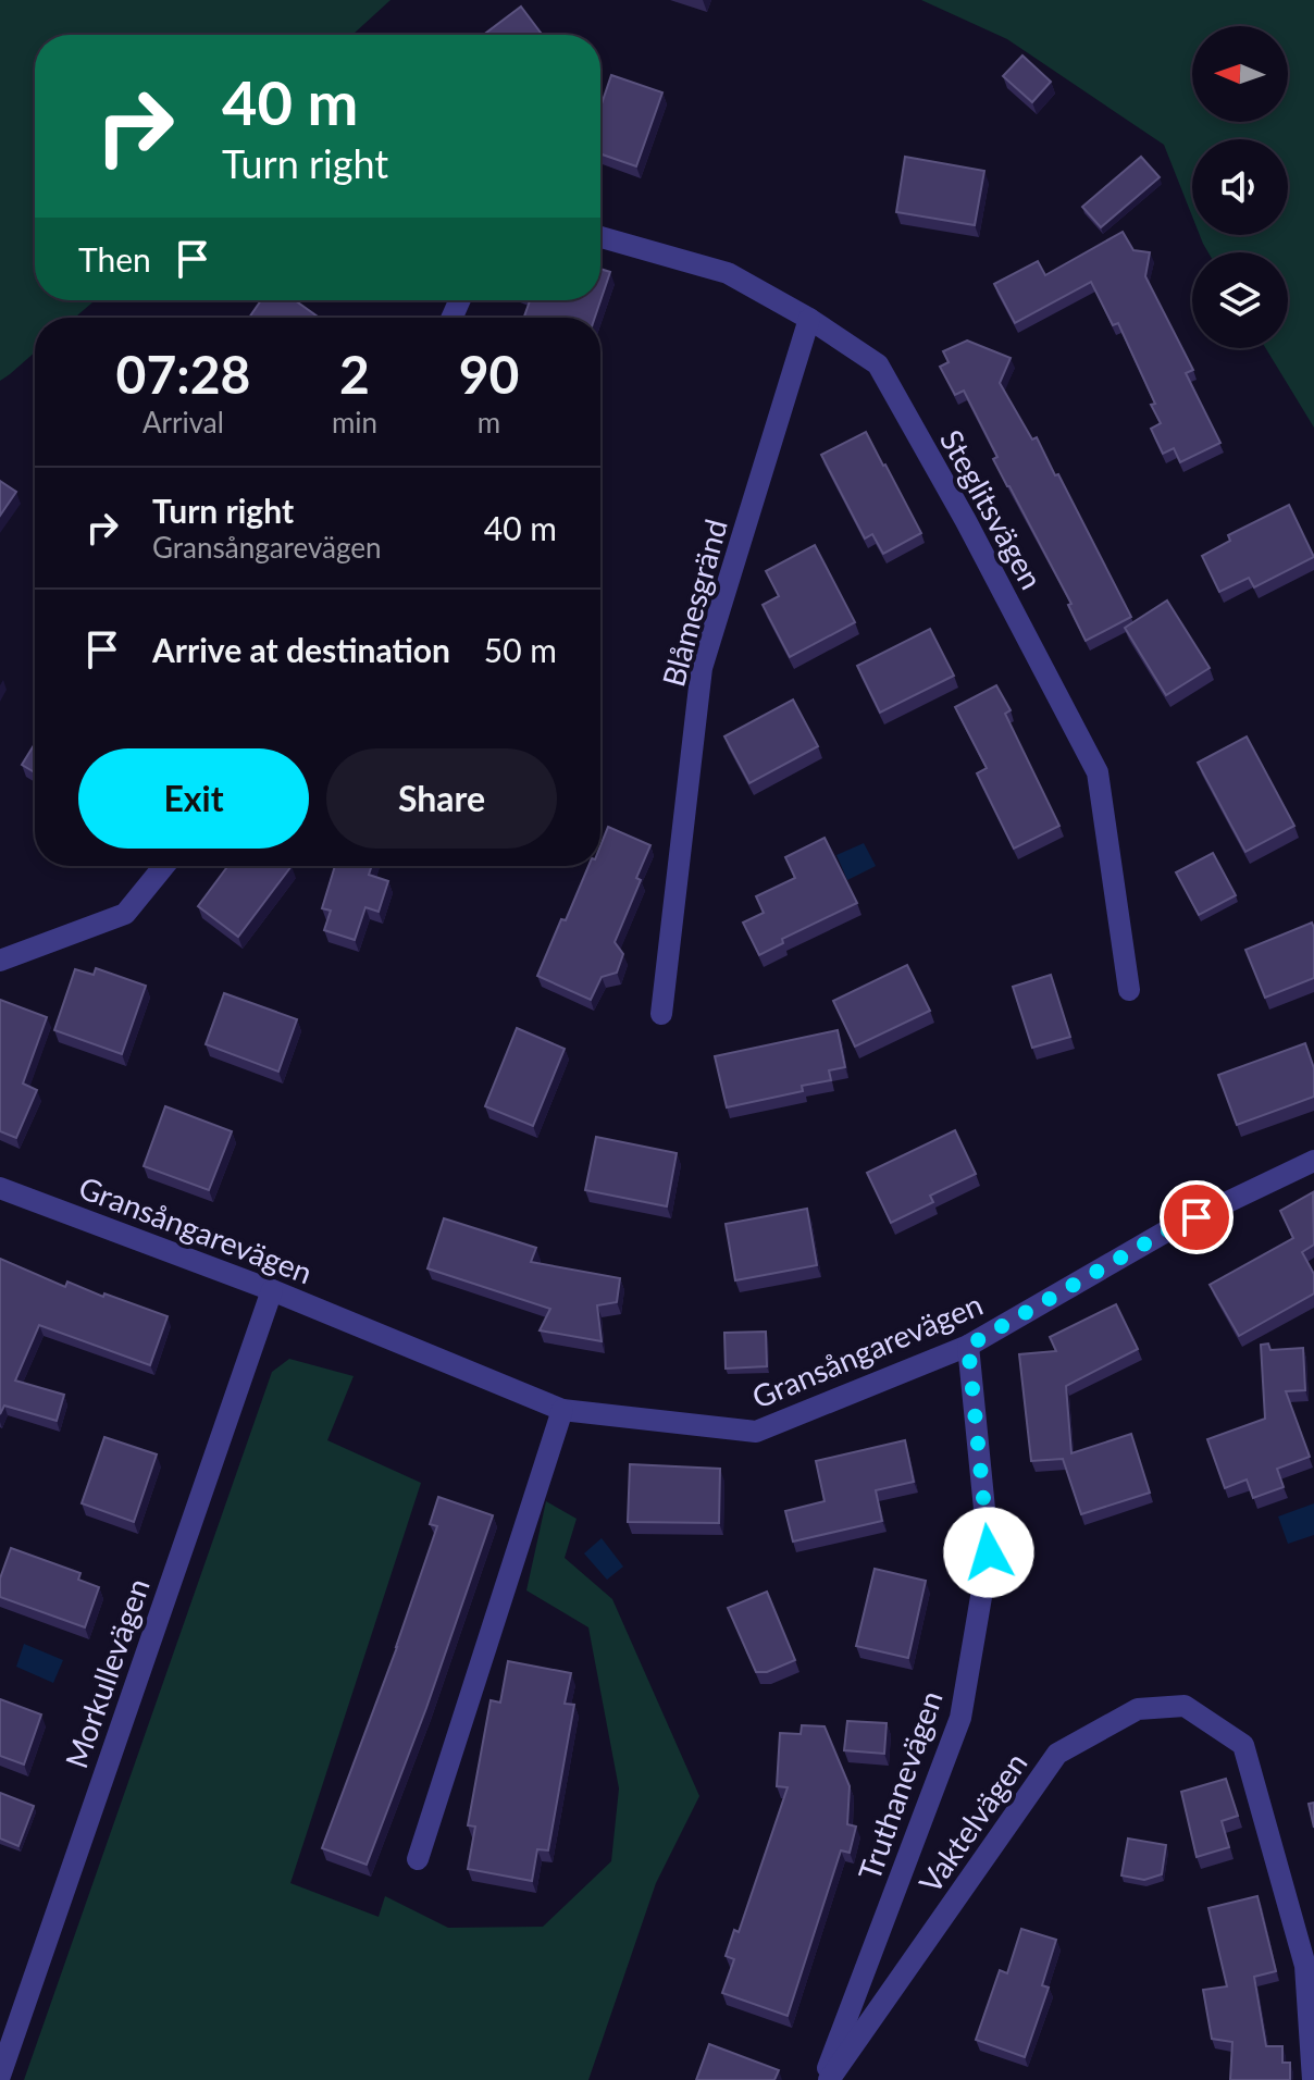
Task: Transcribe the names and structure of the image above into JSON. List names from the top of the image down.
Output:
{
  "streets": {
    "street": [
      "Steglitsvägen",
      "Blåmesgränd",
      "Gransångarevägen",
      "Morkullevägen",
      "Truthanevägen",
      "Vaktelvägen"
    ]
  },
  "crossings": [
    ["Steglitsvägen", "Blåmesgränd"],
    ["Gransångarevägen", "Morkullevägen"],
    ["Gransångarevägen", "Truthanevägen"],
    ["Truthanevägen", "Vaktelvägen"]
  ],
  "north": "left",
  "page": {
    "turn": ["40 m", "Turn right"],
    "then": "Then",
    "eta": [
      "07:28",
      "Arrival",
      "2",
      "min",
      "90",
      "m"
    ],
    "list": [
      {
        "name": "Turn right",
        "note": "Gransångarevägen",
        "value": "40 m"
      },
      {
        "name": "Arrive at destination",
        "value": "50 m"
      }
    ],
    "buttons": ["Exit", "Share"]
  }
}
